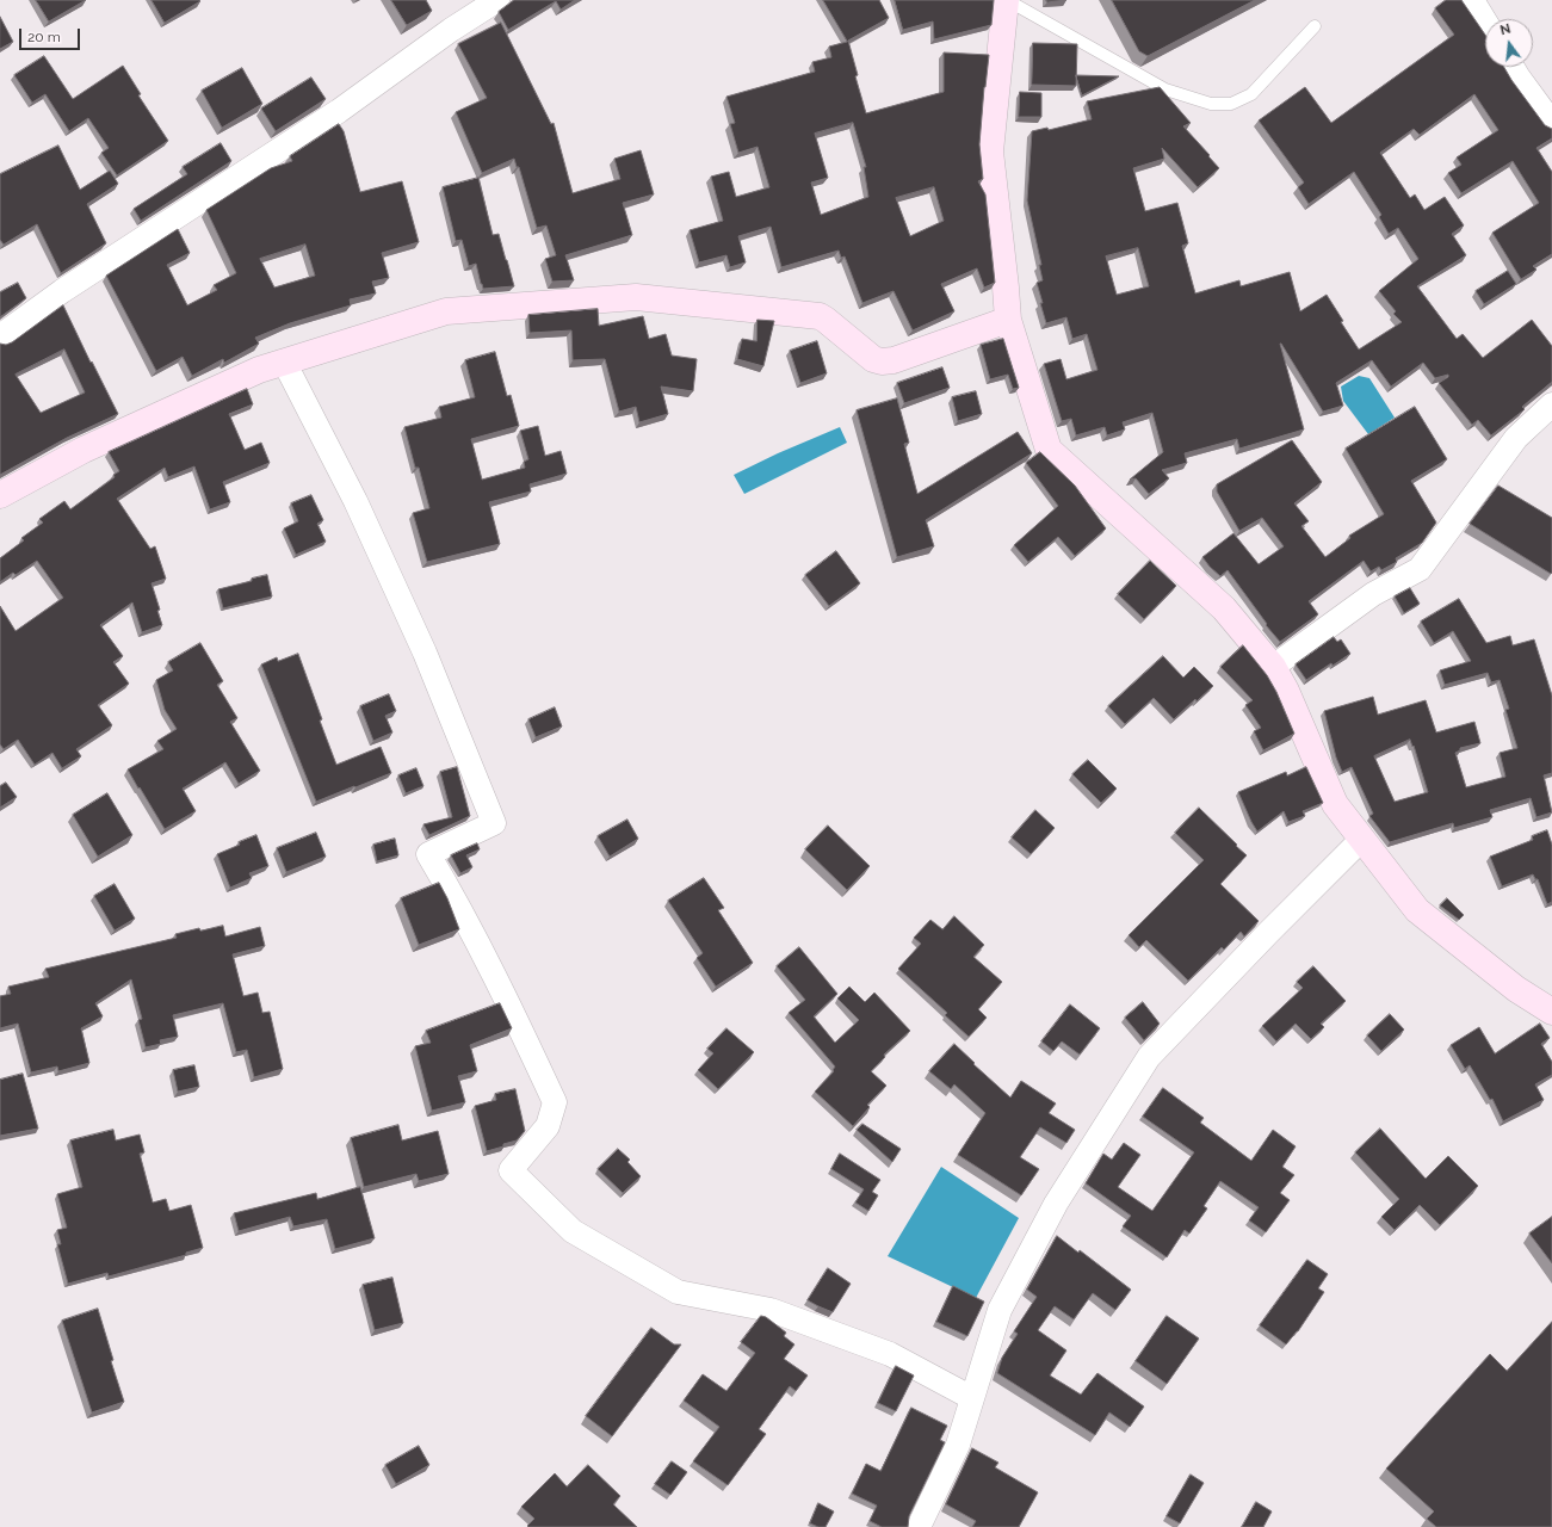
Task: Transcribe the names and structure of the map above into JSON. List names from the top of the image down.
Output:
{
  "scale_bar": "20 m",
  "north": "top"
}
